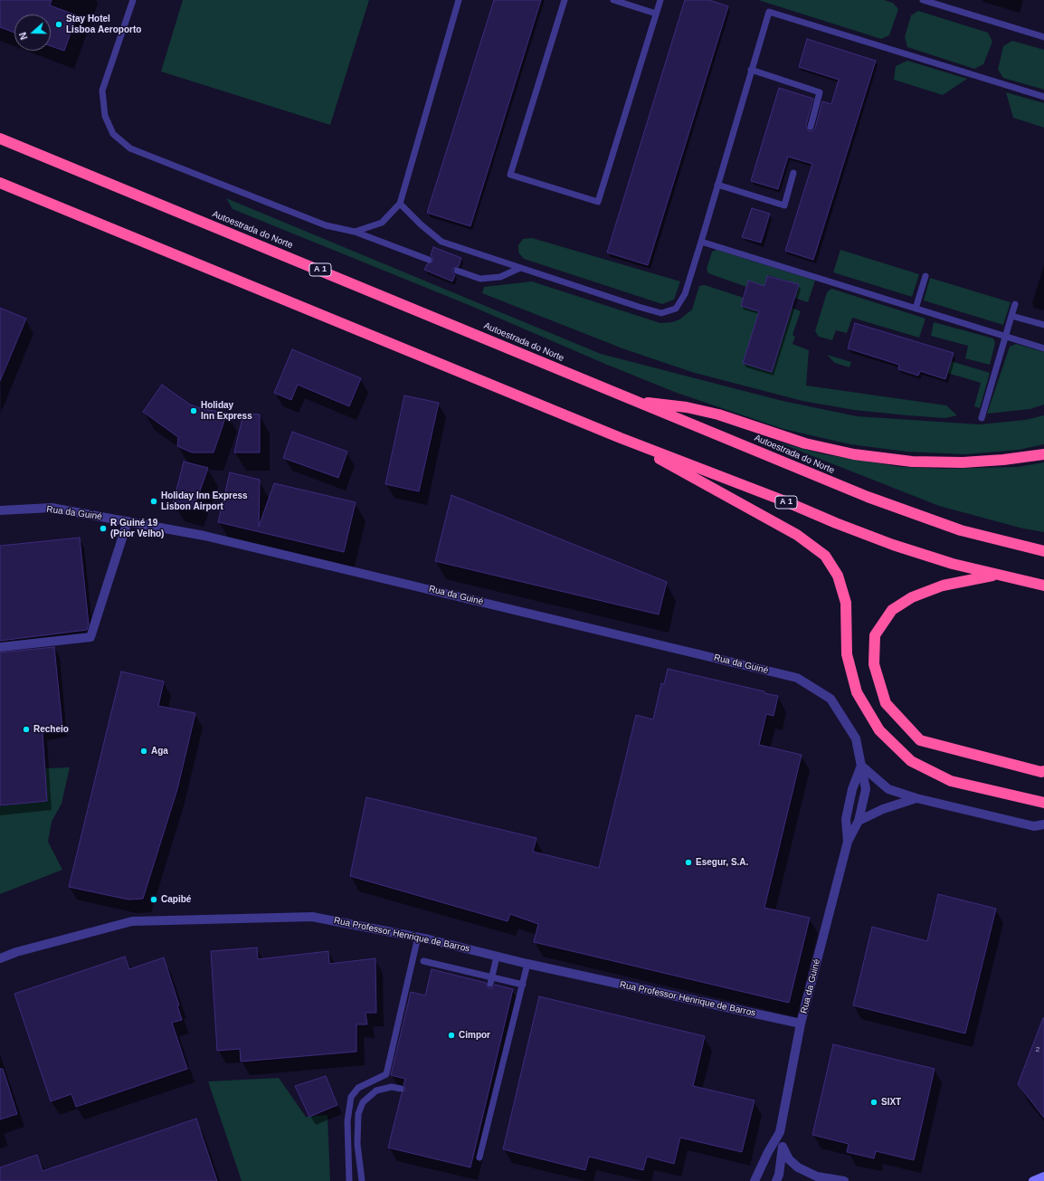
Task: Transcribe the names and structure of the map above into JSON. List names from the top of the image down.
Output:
{
  "streets": {
    "highway": ["Autoestrada do Norte", "A 1"],
    "street": ["Rua da Guiné", "Rua Professor Henrique de Barros"]
  },
  "crossings": [
    ["Rua da Guiné", "Rua Professor Henrique de Barros"]
  ],
  "places": [
    "Stay Hotel Lisboa Aeroporto",
    "Holiday Inn Express",
    "Holiday Inn Express Lisbon Airport",
    "R Guiné 19 (Prior Velho)",
    "Recheio",
    "Aga",
    "Esegur, S.A.",
    "Capibé",
    "Cimpor",
    "SIXT"
  ],
  "house_numbers": ["2"],
  "north": "left"
}
